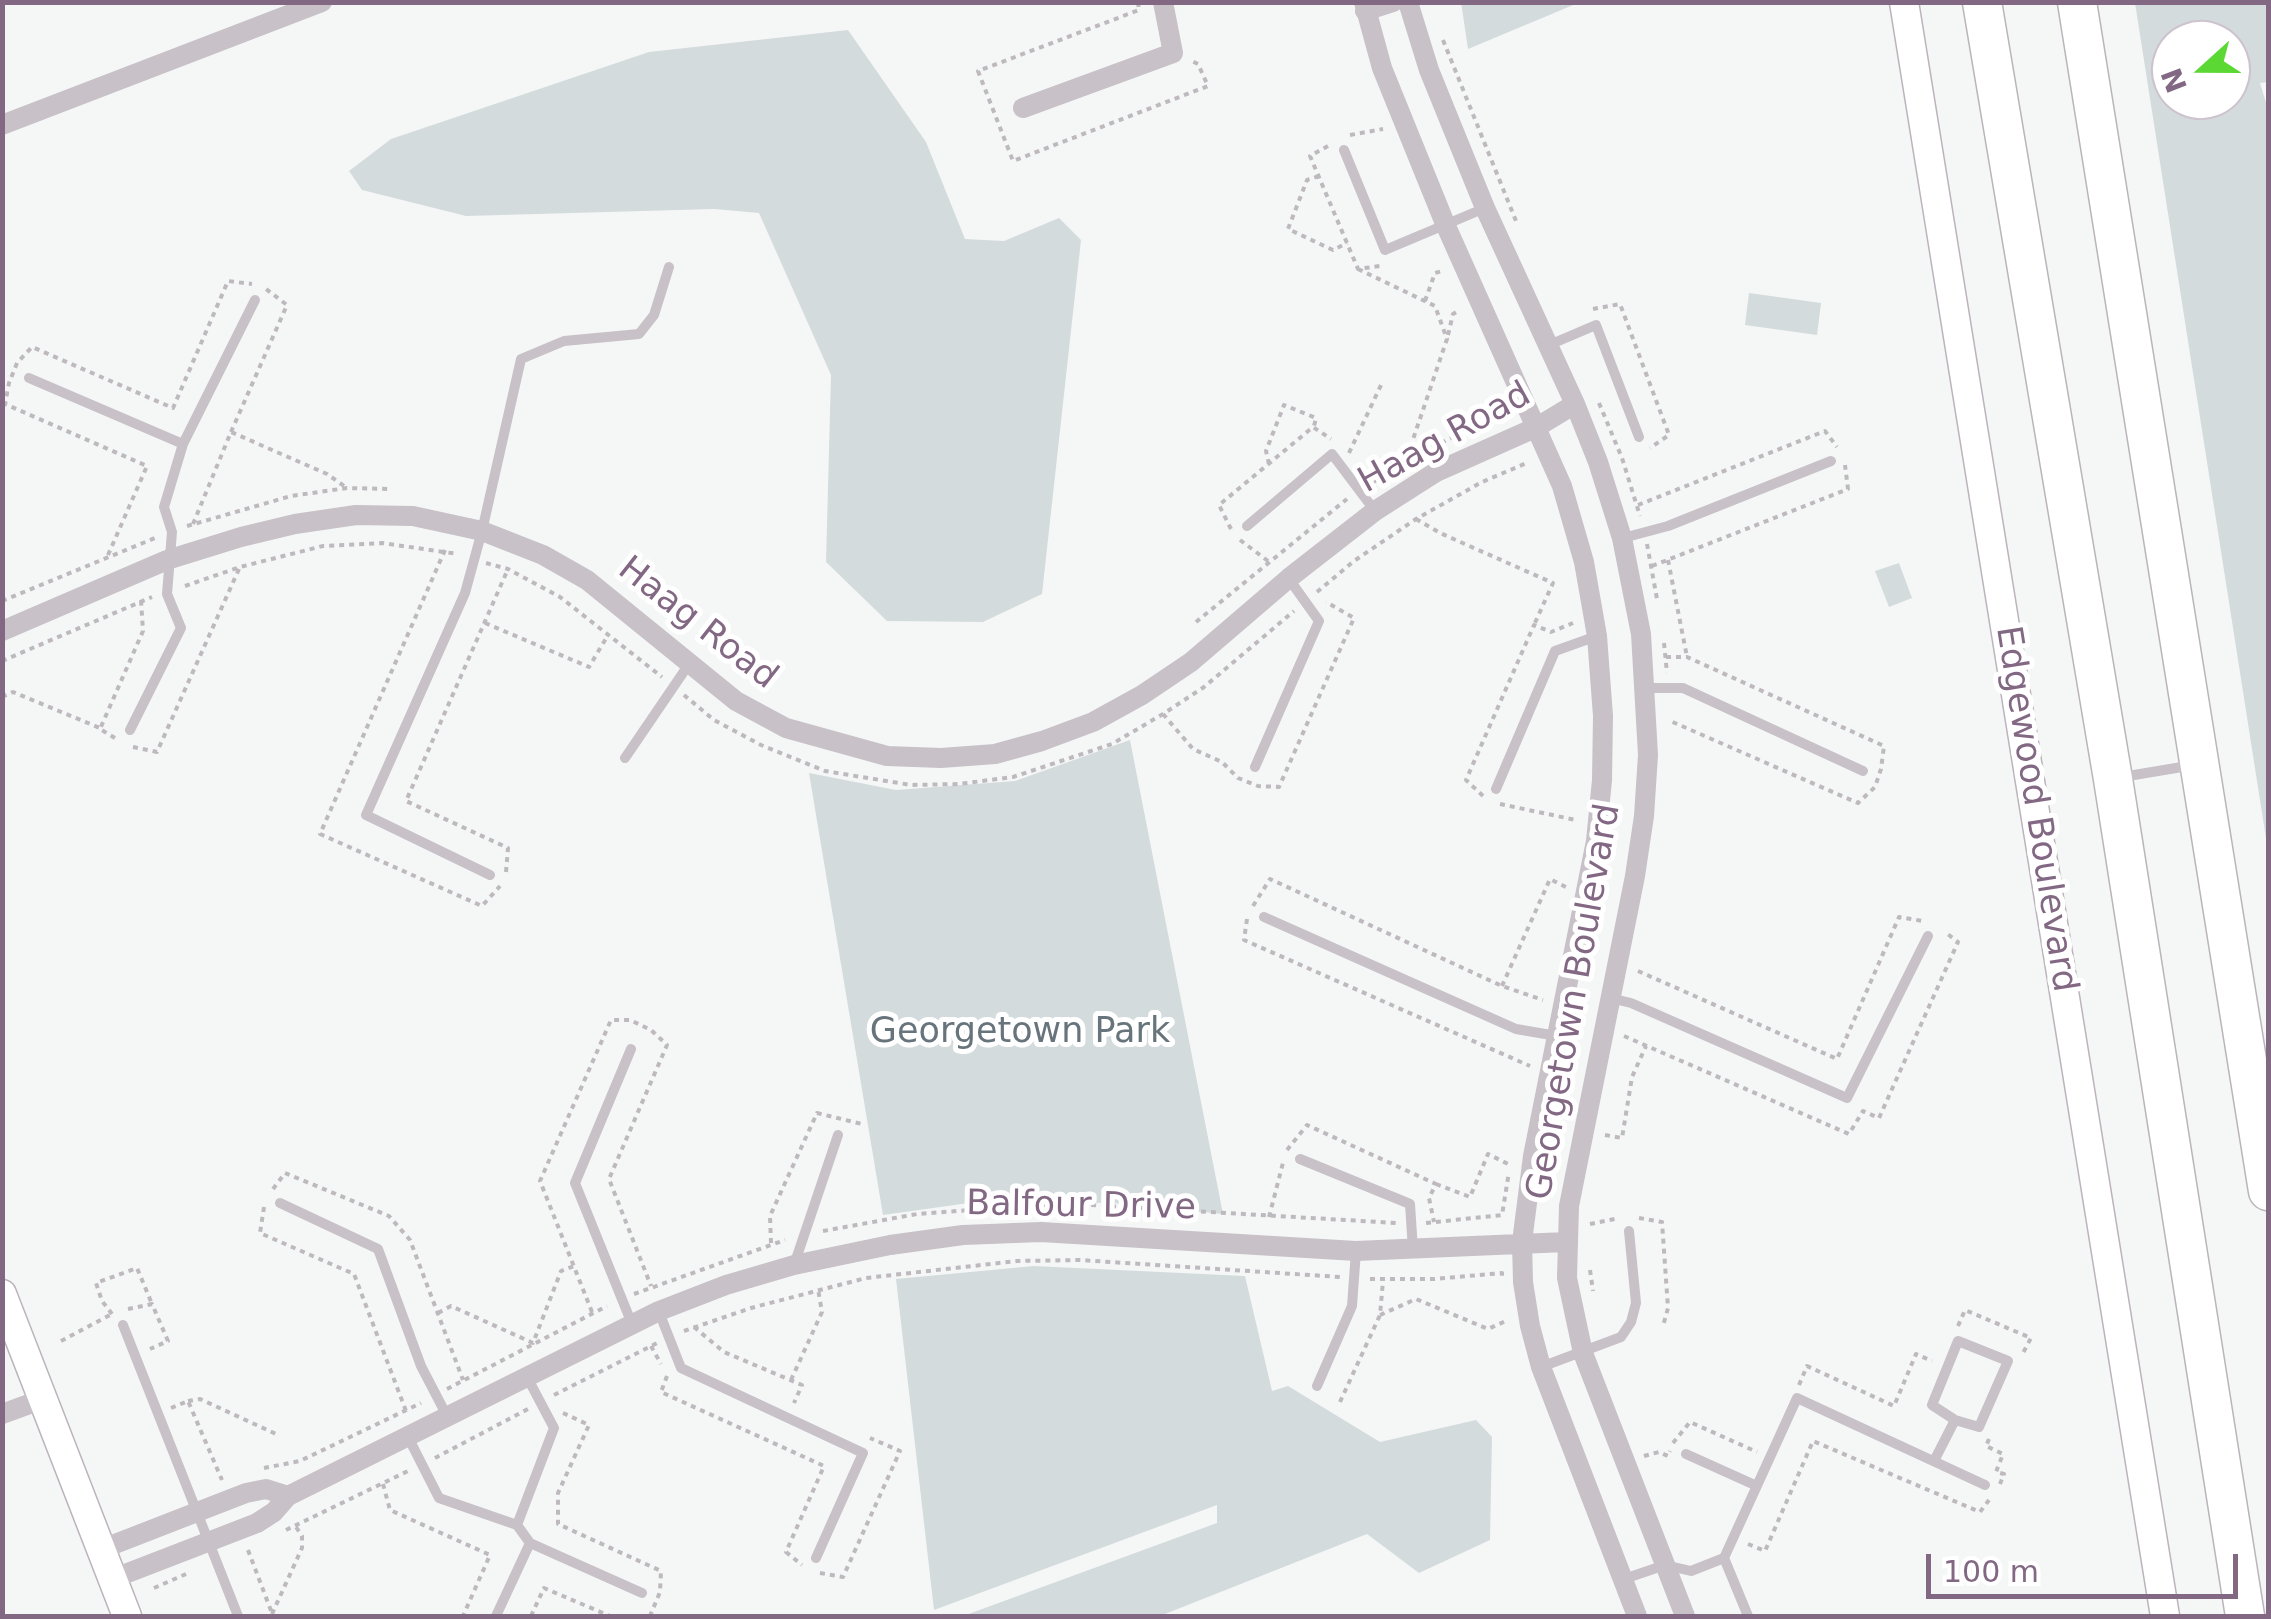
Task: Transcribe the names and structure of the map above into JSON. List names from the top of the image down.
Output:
{
  "streets": {
    "street": [
      "Haag Road",
      "Edgewood Boulevard",
      "Georgetown Boulevard",
      "Balfour Drive"
    ]
  },
  "crossings": [
    ["Haag Road", "Georgetown Boulevard"],
    ["Georgetown Boulevard", "Balfour Drive"]
  ],
  "parks": ["Georgetown Park"],
  "scale_bar": "100 m",
  "north": "left"
}
